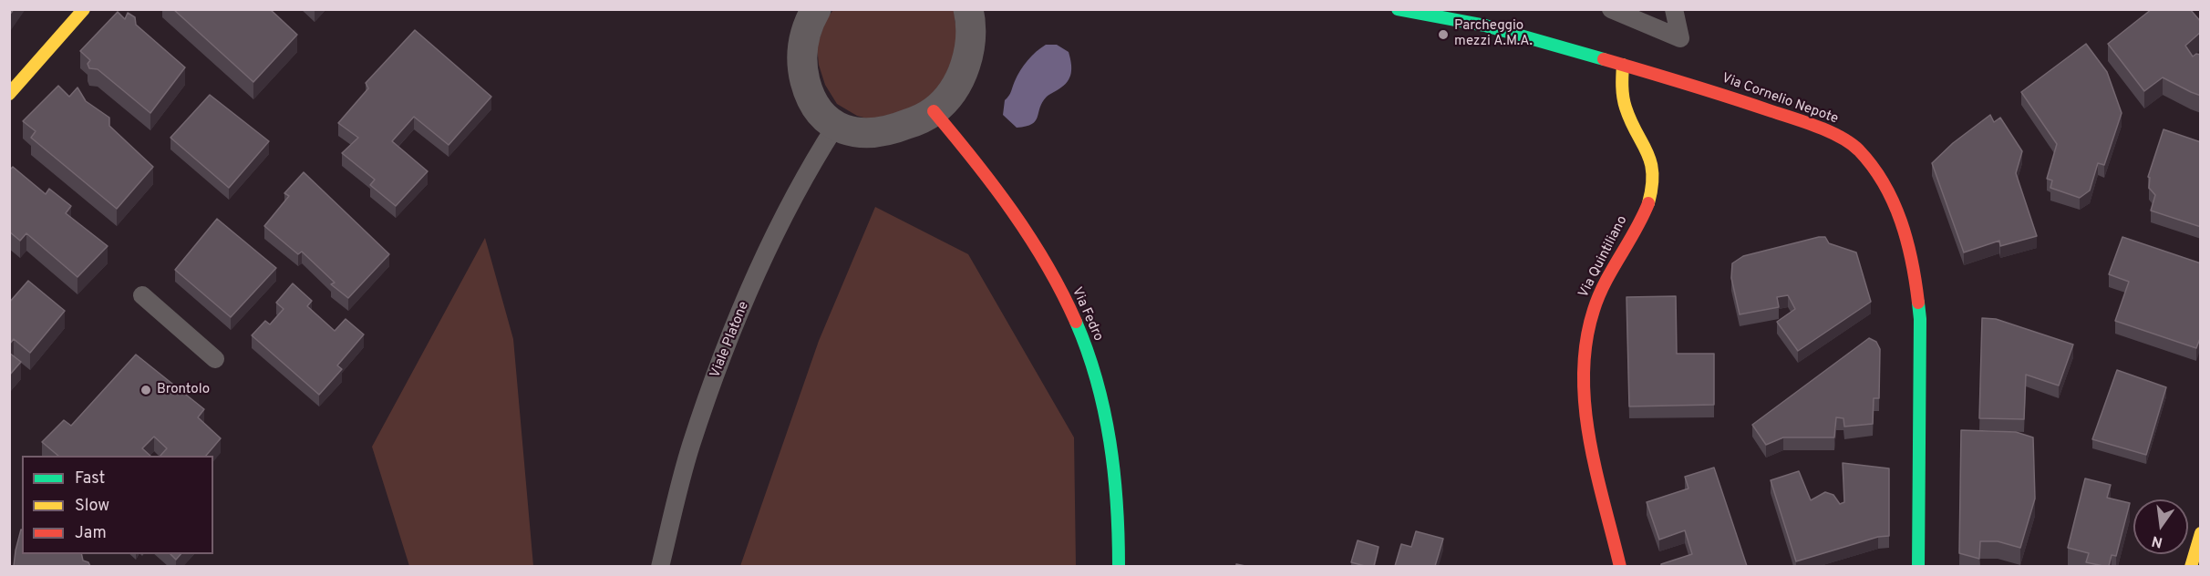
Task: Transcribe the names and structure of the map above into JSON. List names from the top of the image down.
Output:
{
  "streets": {
    "street": ["Via Cornelio Nepote", "Via Quintiliano", "Via Fedro"],
    "lane": ["Viale Platone"]
  },
  "crossings": [
    ["Via Cornelio Nepote", "Via Quintiliano"]
  ],
  "places": ["Parcheggio mezzi A.M.A.", "Brontolo"],
  "legend": ["Fast", "Slow", "Jam"],
  "north": "bottom"
}
